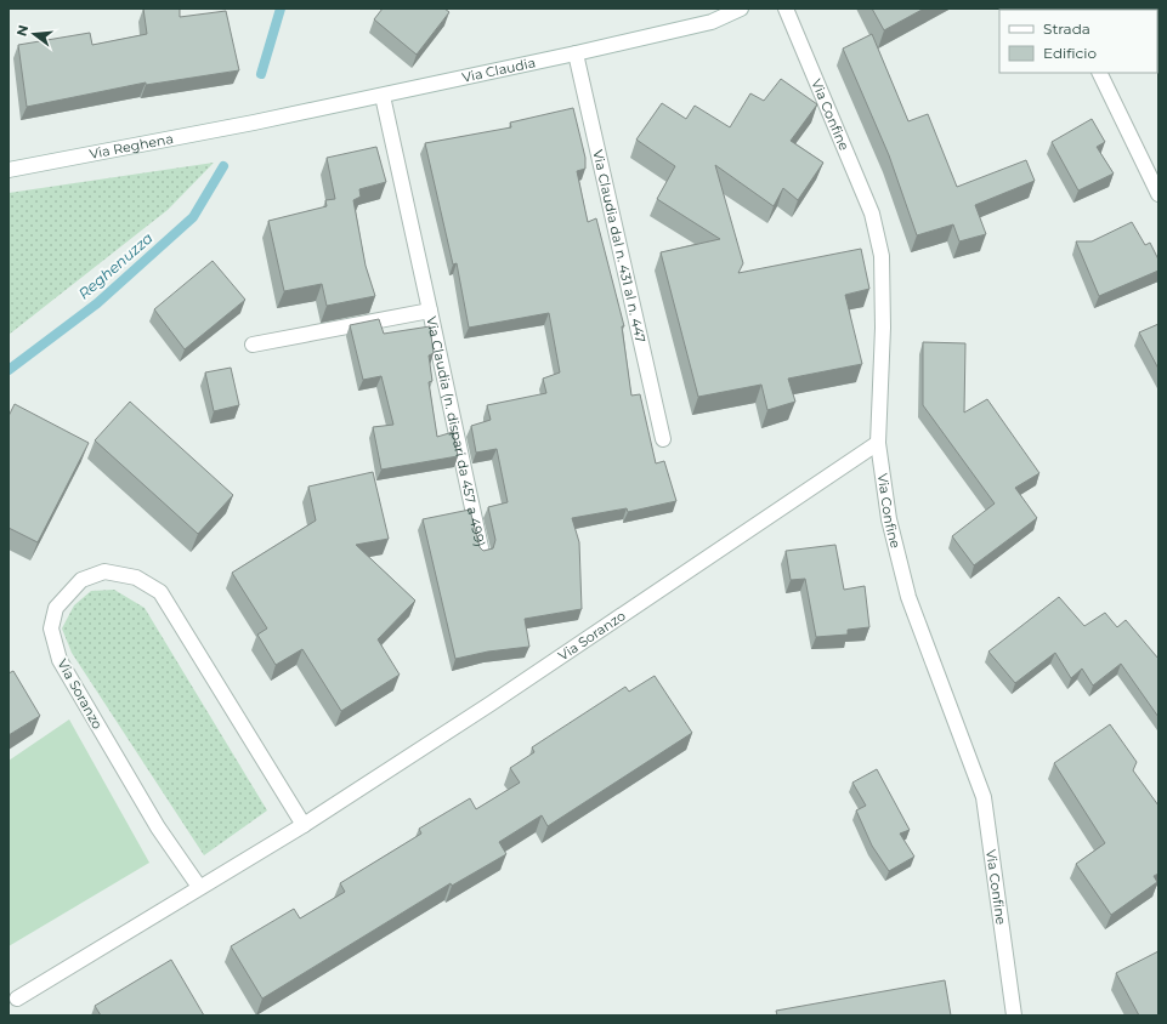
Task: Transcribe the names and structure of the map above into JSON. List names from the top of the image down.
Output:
{
  "streets": {
    "street": [
      "Via Claudia",
      "Via Confine",
      "Via Reghena",
      "Via Claudia dal n. 431 al n. 447",
      "Via Claudia (n. dispari da 457 a 499)",
      "Via Soranzo"
    ]
  },
  "crossings": [
    ["Via Claudia", "Via Reghena"],
    ["Via Claudia", "Via Claudia dal n. 431 al n. 447"],
    ["Via Claudia", "Via Claudia (n. dispari da 457 a 499)"],
    ["Via Confine", "Via Soranzo"]
  ],
  "water": ["Reghenuzza"],
  "legend": ["Strada", "Edificio"],
  "north": "left"
}
